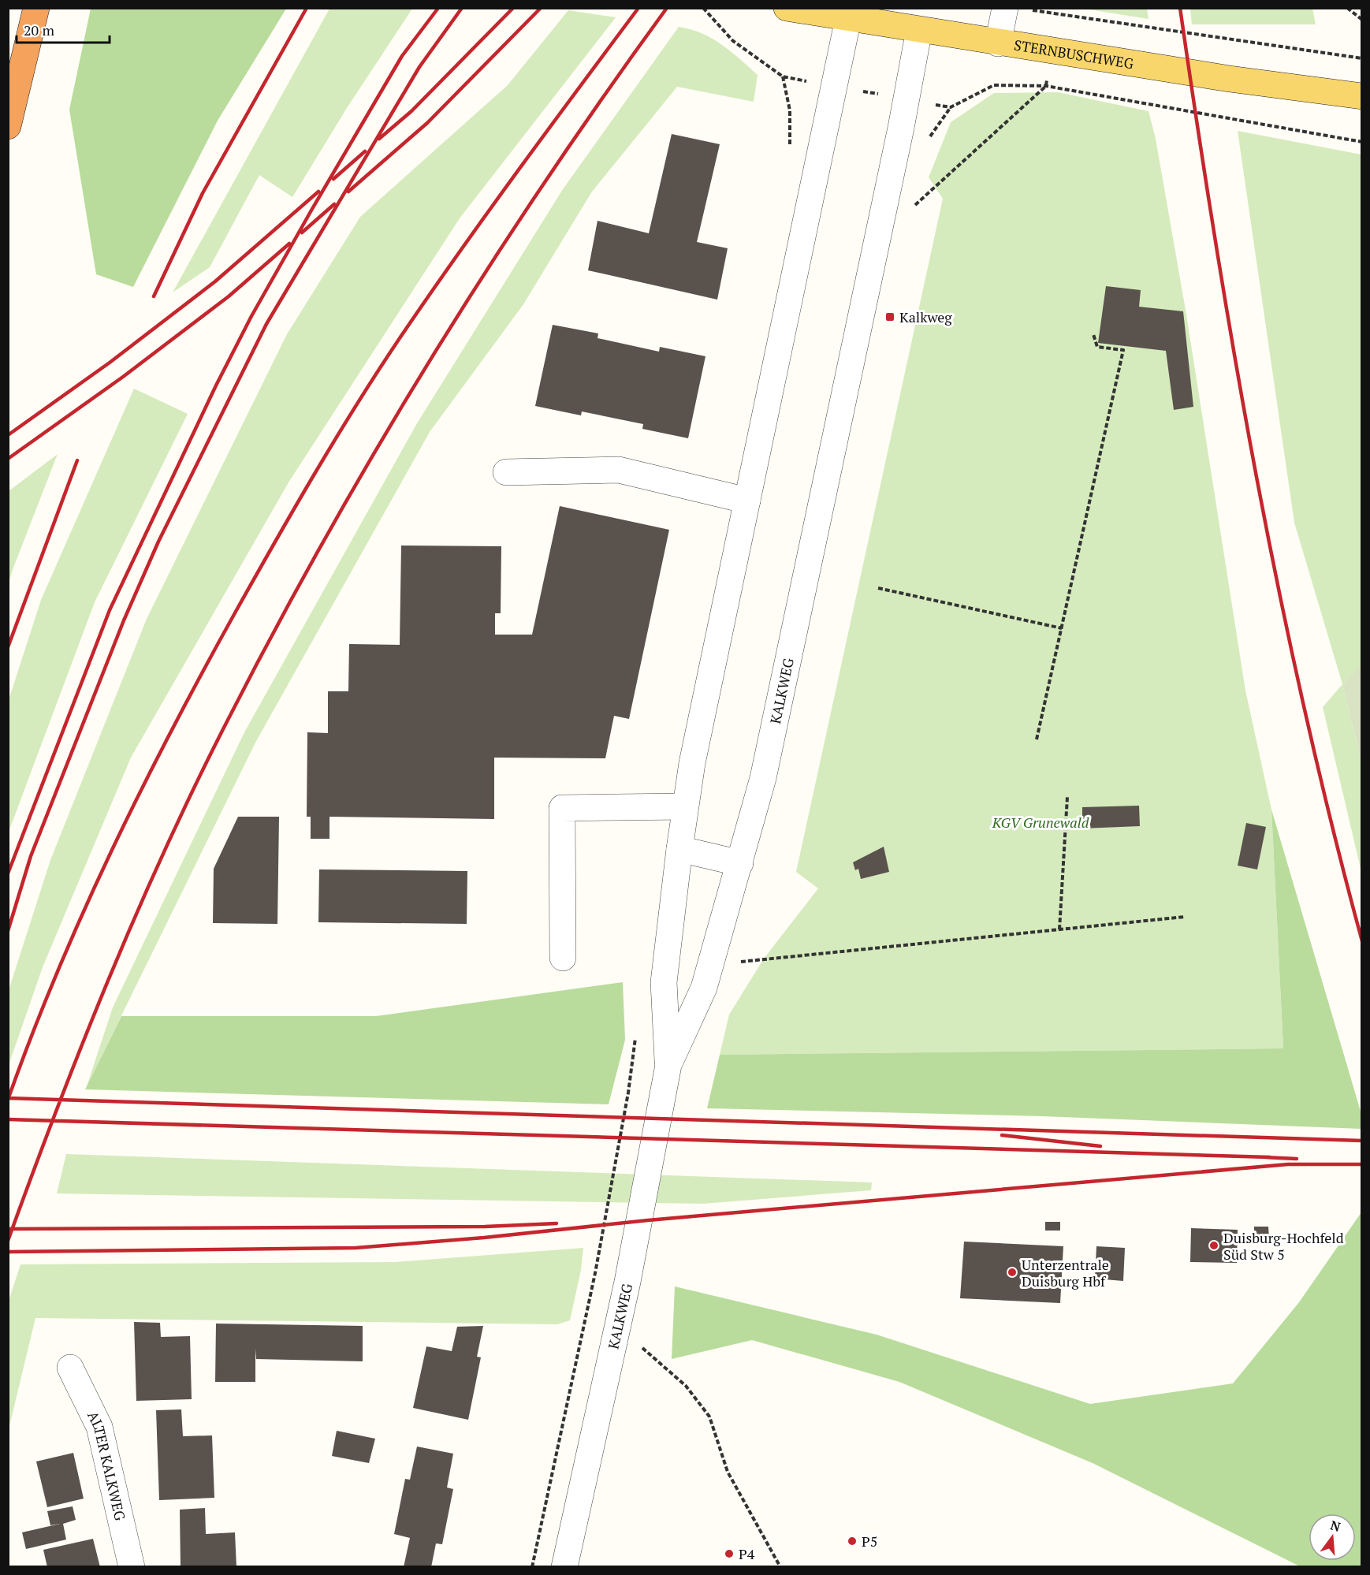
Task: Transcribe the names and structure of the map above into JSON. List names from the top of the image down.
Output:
{
  "streets": {
    "main road": ["STERNBUSCHWEG"],
    "street": ["KALKWEG", "ALTER KALKWEG"]
  },
  "crossings": [
    ["STERNBUSCHWEG", "KALKWEG"]
  ],
  "parks": ["KGV Grunewald"],
  "places": {
    "transit": ["Kalkweg"],
    "other": [
      "Duisburg-Hochfeld Süd Stw 5",
      "Unterzentrale Duisburg Hbf",
      "P5",
      "P4"
    ]
  },
  "scale_bar": "20 m",
  "north": "top"
}
